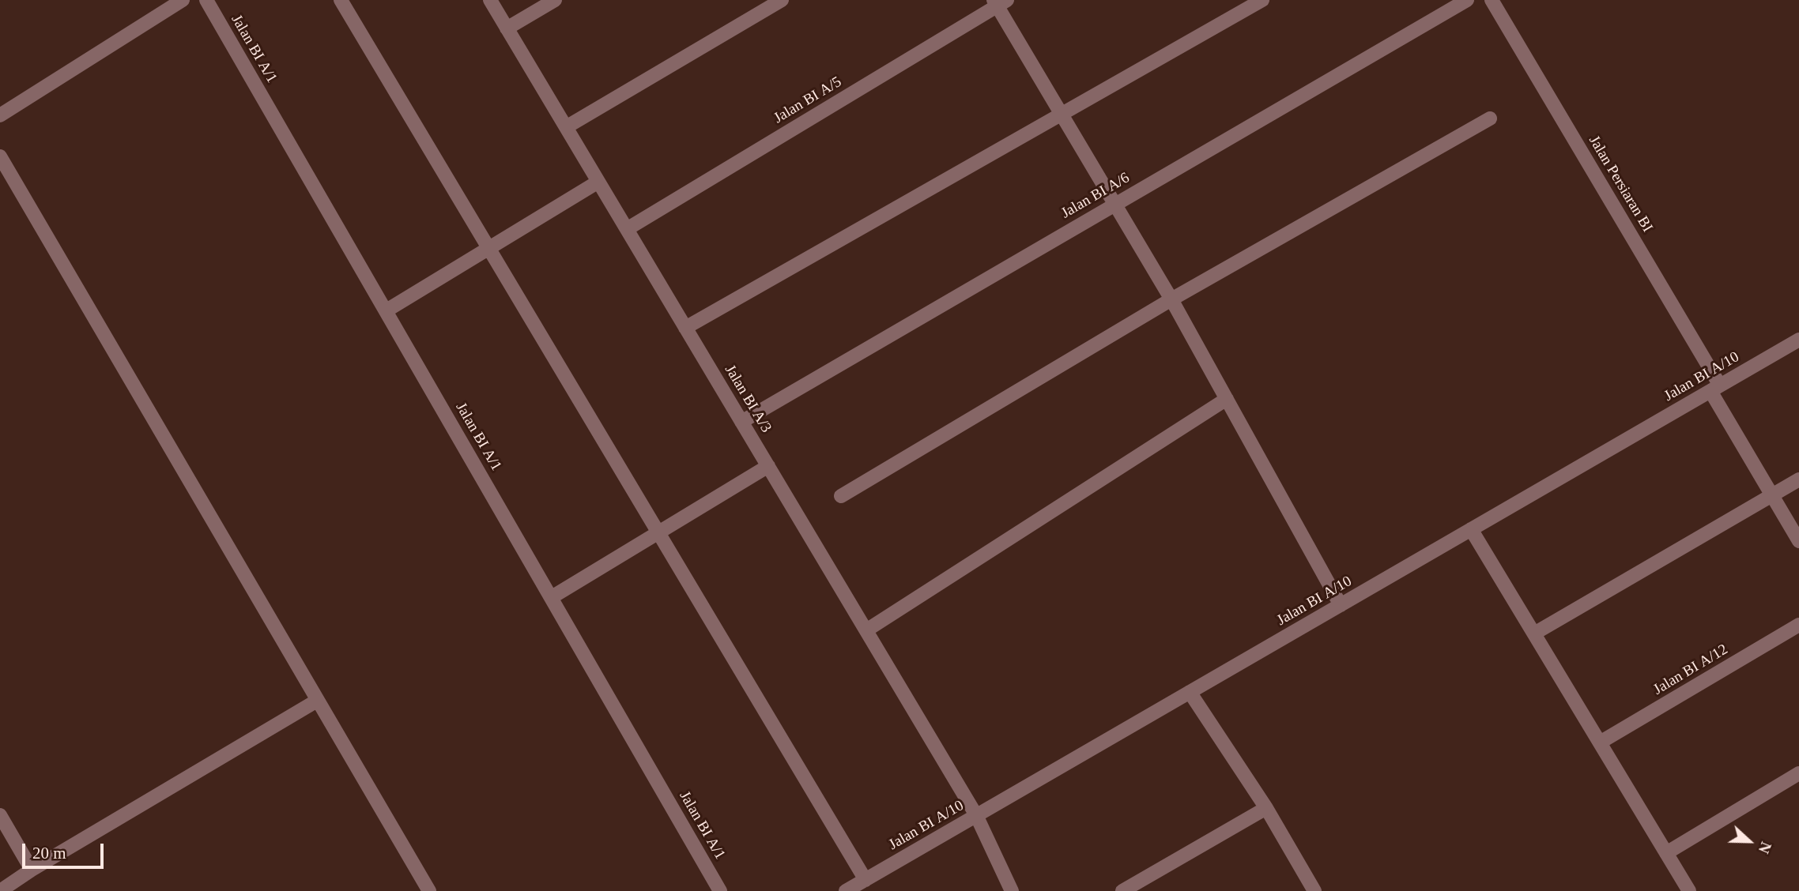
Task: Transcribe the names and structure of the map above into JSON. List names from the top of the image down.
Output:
{
  "streets": {
    "street": [
      "Jalan BI A/1",
      "Jalan BI A/5",
      "Jalan Persiaran BI",
      "Jalan BI A/6",
      "Jalan BI A/10",
      "Jalan BI A/3",
      "Jalan BI A/12"
    ]
  },
  "crossings": [
    ["Jalan BI A/5", "Jalan BI A/3"],
    ["Jalan Persiaran BI", "Jalan BI A/10"],
    ["Jalan BI A/6", "Jalan BI A/3"],
    ["Jalan BI A/10", "Jalan BI A/3"]
  ],
  "scale_bar": "20 m",
  "north": "right"
}
